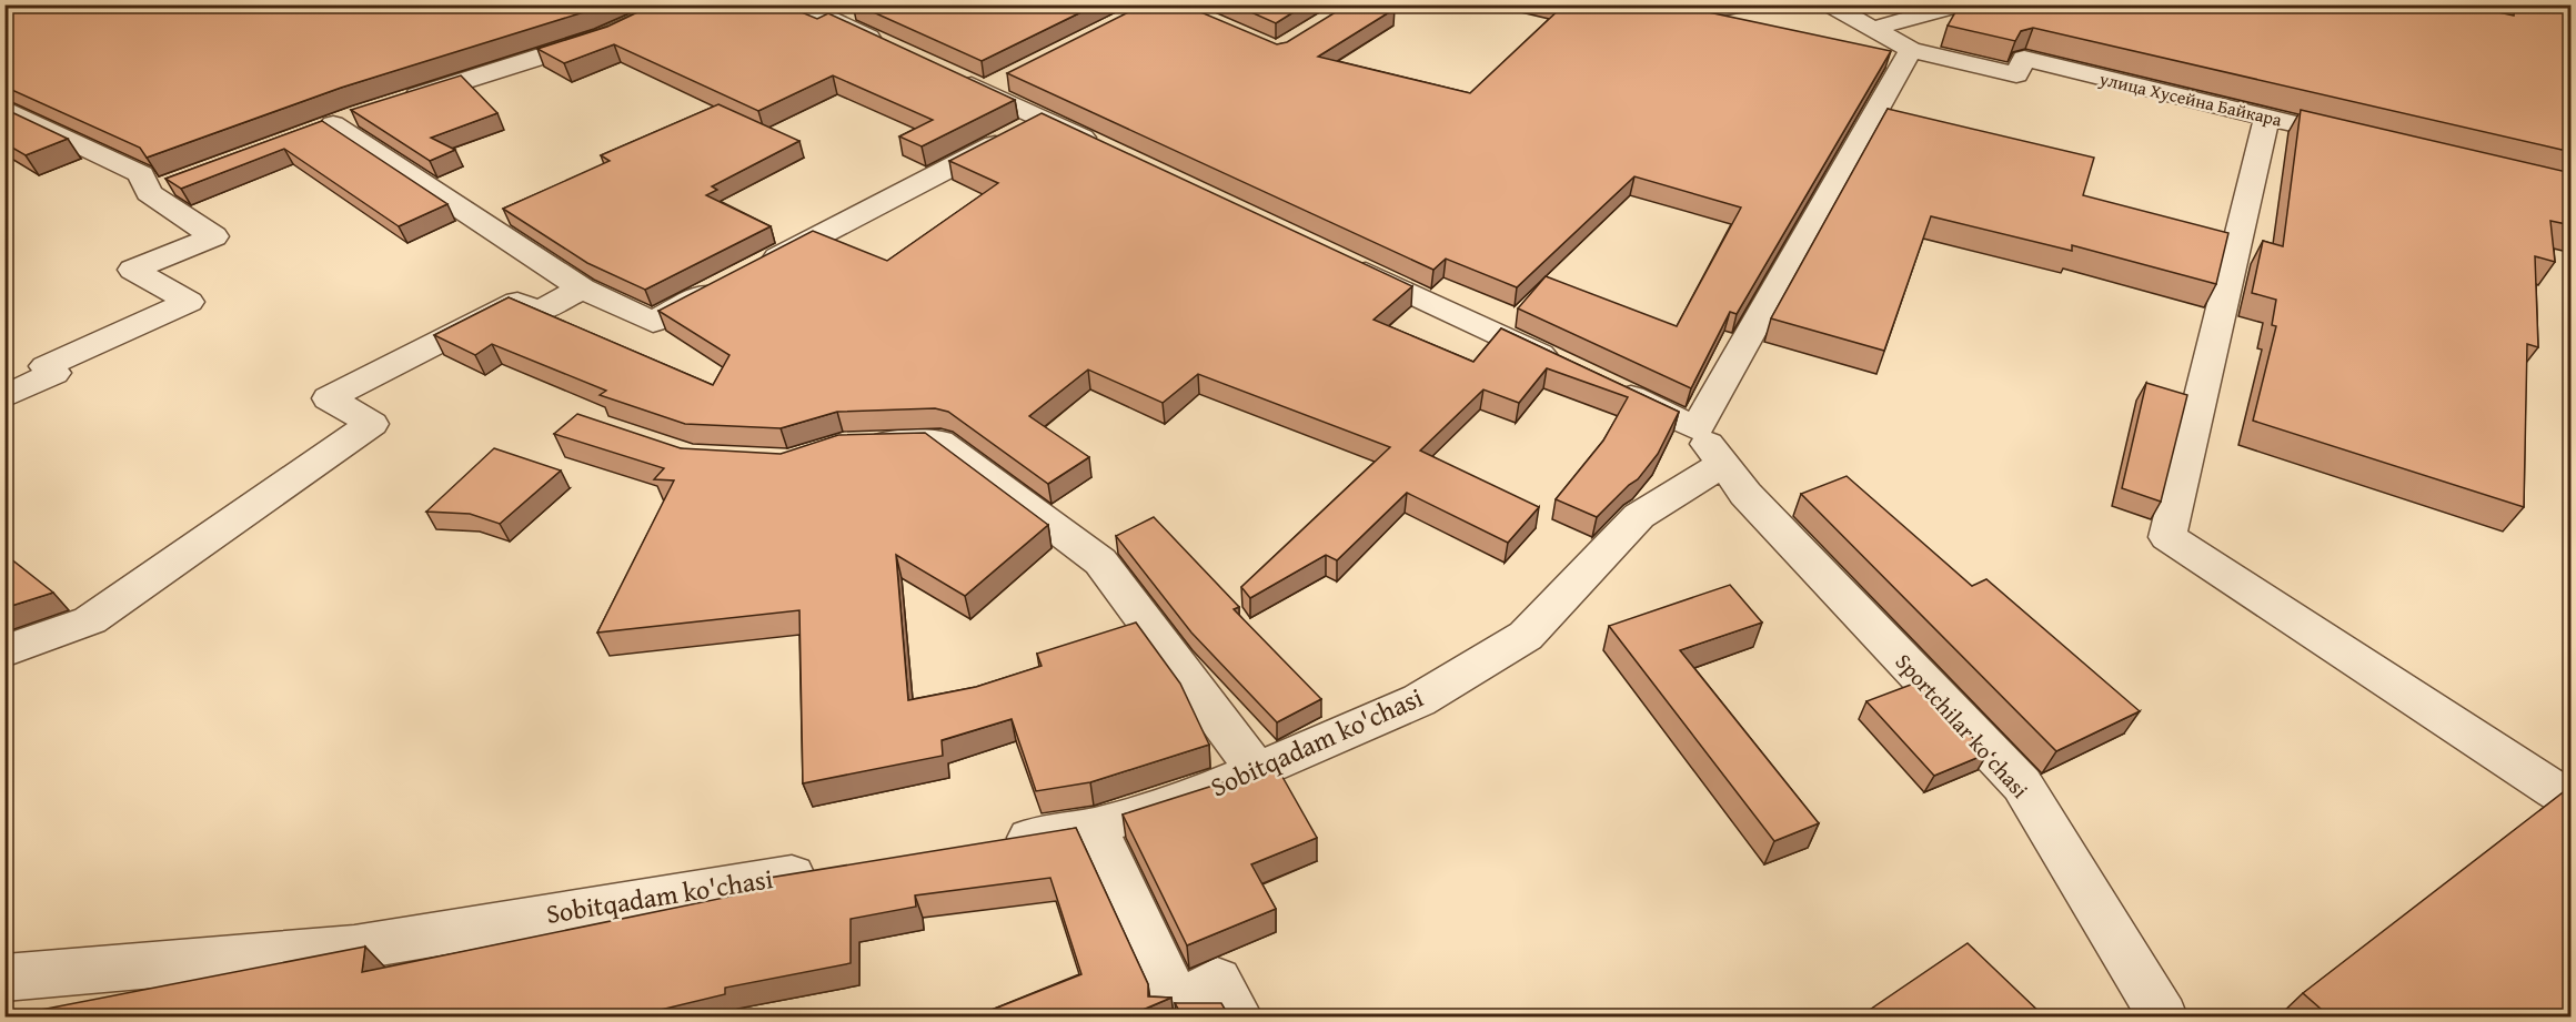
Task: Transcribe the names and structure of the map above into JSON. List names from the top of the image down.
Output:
{
  "streets": {
    "street": ["улица Хусейна Байкара", "Sportchilar ko‘chasi", "Sobitqadam ko'chasi"]
  },
  "crossings": [
    ["Sportchilar ko‘chasi", "Sobitqadam ko'chasi"]
  ]
}
